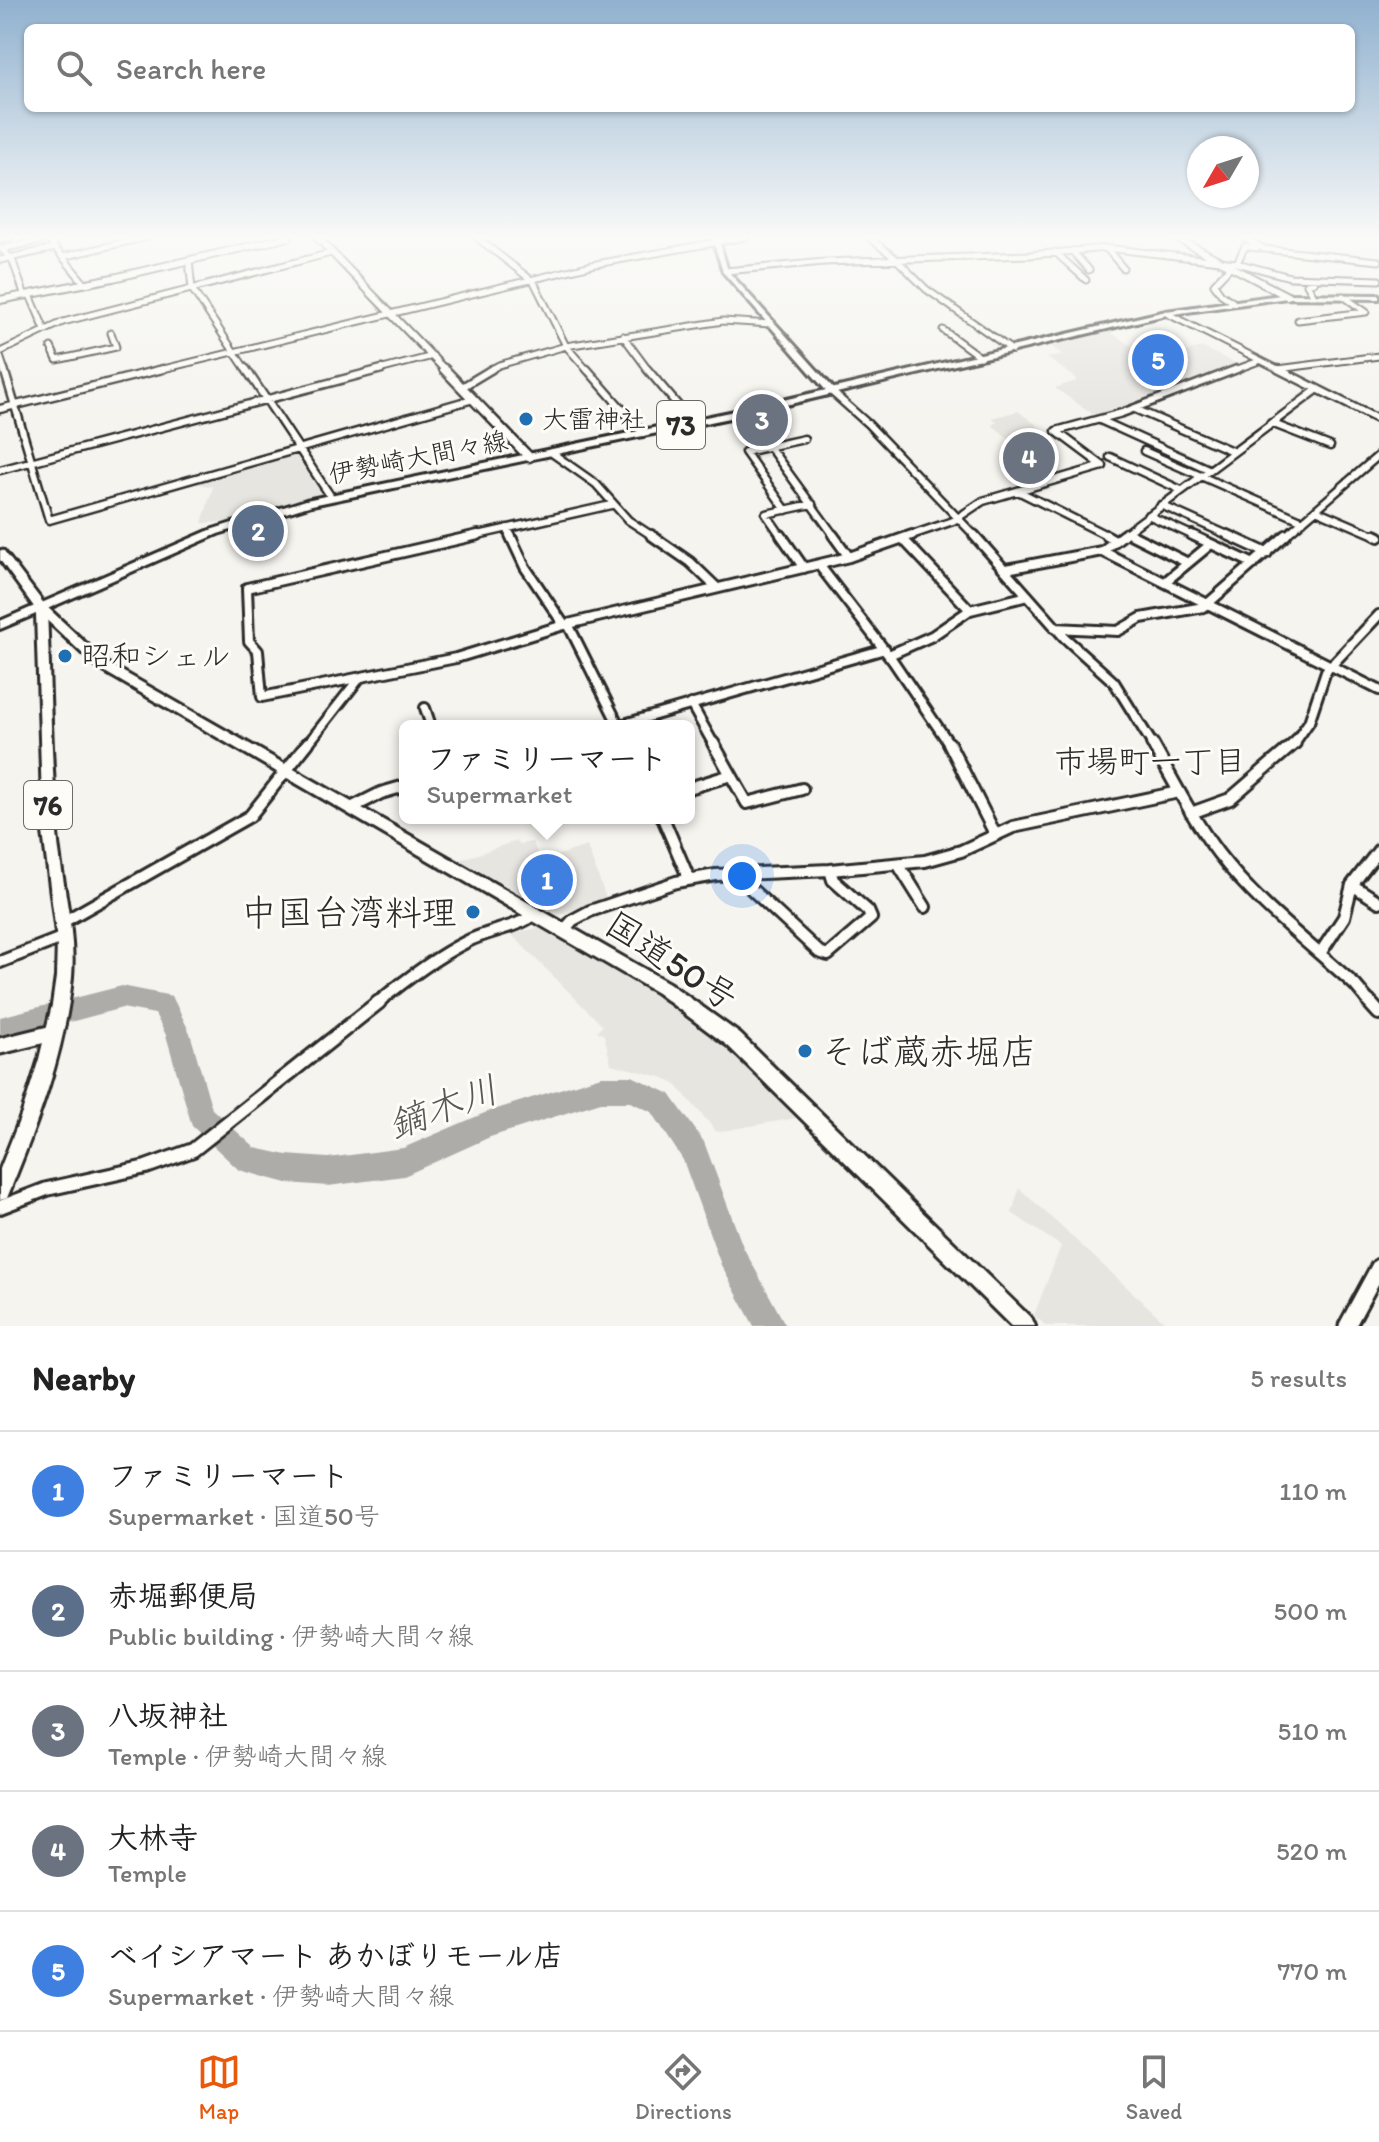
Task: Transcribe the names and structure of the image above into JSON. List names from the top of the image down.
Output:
{
  "streets": {
    "main road": [
      "73",
      "伊勢崎大間々線",
      "76",
      "国道50号"
    ]
  },
  "crossings": [
    ["伊勢崎大間々線", "76"],
    ["伊勢崎大間々線", "国道50号"],
    ["76", "国道50号"]
  ],
  "districts": ["市場町一丁目"],
  "water": ["鏑木川"],
  "places": [
    "大雷神社",
    "昭和シェル",
    "中国台湾料理",
    "そば蔵赤堀店"
  ],
  "north": "bottom left",
  "page": {
    "search": "Search here",
    "pins": [
      "5",
      "3",
      "4",
      "2",
      "1"
    ],
    "popup": ["ファミリーマート", "Supermarket"],
    "heading": ["Nearby", "5 results"],
    "list": [
      {
        "mark": "1",
        "name": "ファミリーマート",
        "note": "Supermarket · 国道50号",
        "value": "110 m"
      },
      {
        "mark": "2",
        "name": "赤堀郵便局",
        "note": "Public building · 伊勢崎大間々線",
        "value": "500 m"
      },
      {
        "mark": "3",
        "name": "八坂神社",
        "note": "Temple · 伊勢崎大間々線",
        "value": "510 m"
      },
      {
        "mark": "4",
        "name": "大林寺",
        "note": "Temple",
        "value": "520 m"
      },
      {
        "mark": "5",
        "name": "ベイシアマート あかぼりモール店",
        "note": "Supermarket · 伊勢崎大間々線",
        "value": "770 m"
      }
    ],
    "nav": ["Map", "Directions", "Saved"]
  }
}
